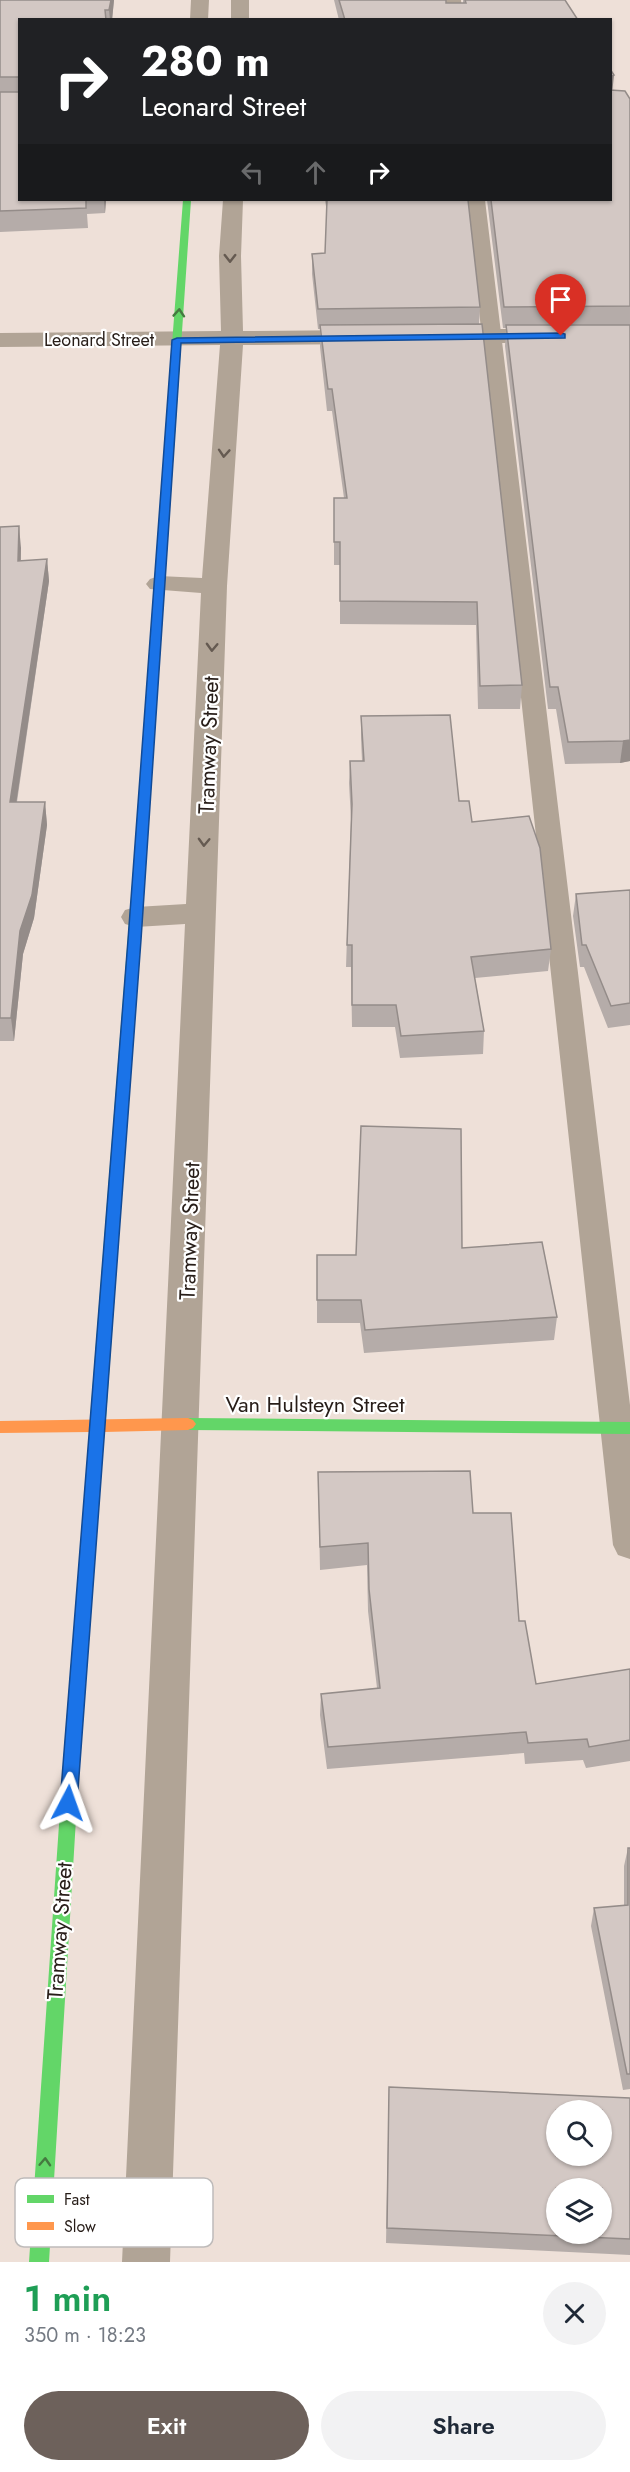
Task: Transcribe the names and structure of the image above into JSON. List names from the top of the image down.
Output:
{
  "streets": {
    "street": ["Leonard Street", "Tramway Street", "Van Hulsteyn Street"]
  },
  "crossings": [
    ["Leonard Street", "Tramway Street"],
    ["Tramway Street", "Van Hulsteyn Street"]
  ],
  "legend": ["Fast", "Slow"],
  "page": {
    "turn": ["280 m", "Leonard Street"],
    "heading": ["1 min", "350 m · 18:23"],
    "buttons": ["Exit", "Share"]
  }
}
